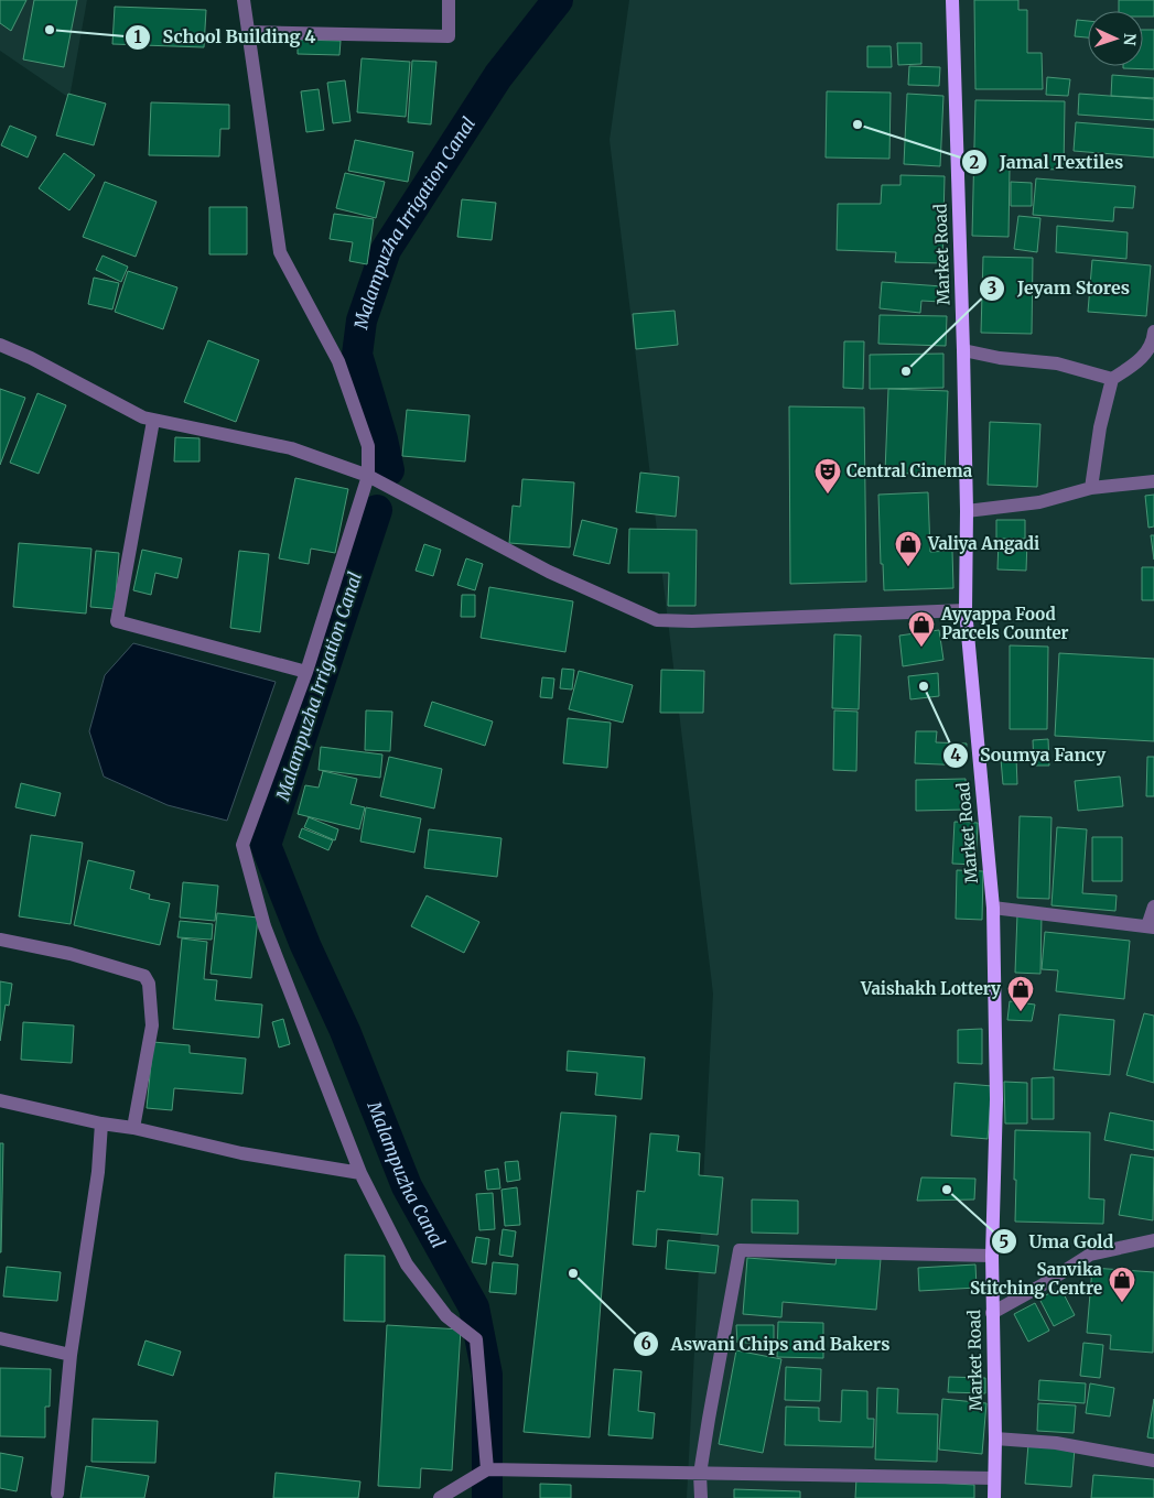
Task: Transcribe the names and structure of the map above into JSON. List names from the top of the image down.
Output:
{
  "streets": {
    "main road": ["Market Road"]
  },
  "water": ["Malampuzha Irrigation Canal", "Malampuzha Canal"],
  "places": {
    "other": [
      "School Building 4",
      "Jamal Textiles",
      "Jeyam Stores",
      "Soumya Fancy",
      "Uma Gold",
      "Aswani Chips and Bakers"
    ],
    "theatre": ["Central Cinema"],
    "shop": [
      "Valiya Angadi",
      "Ayyappa Food Parcels Counter",
      "Vaishakh Lottery",
      "Sanvika Stitching Centre"
    ]
  },
  "north": "right"
}
